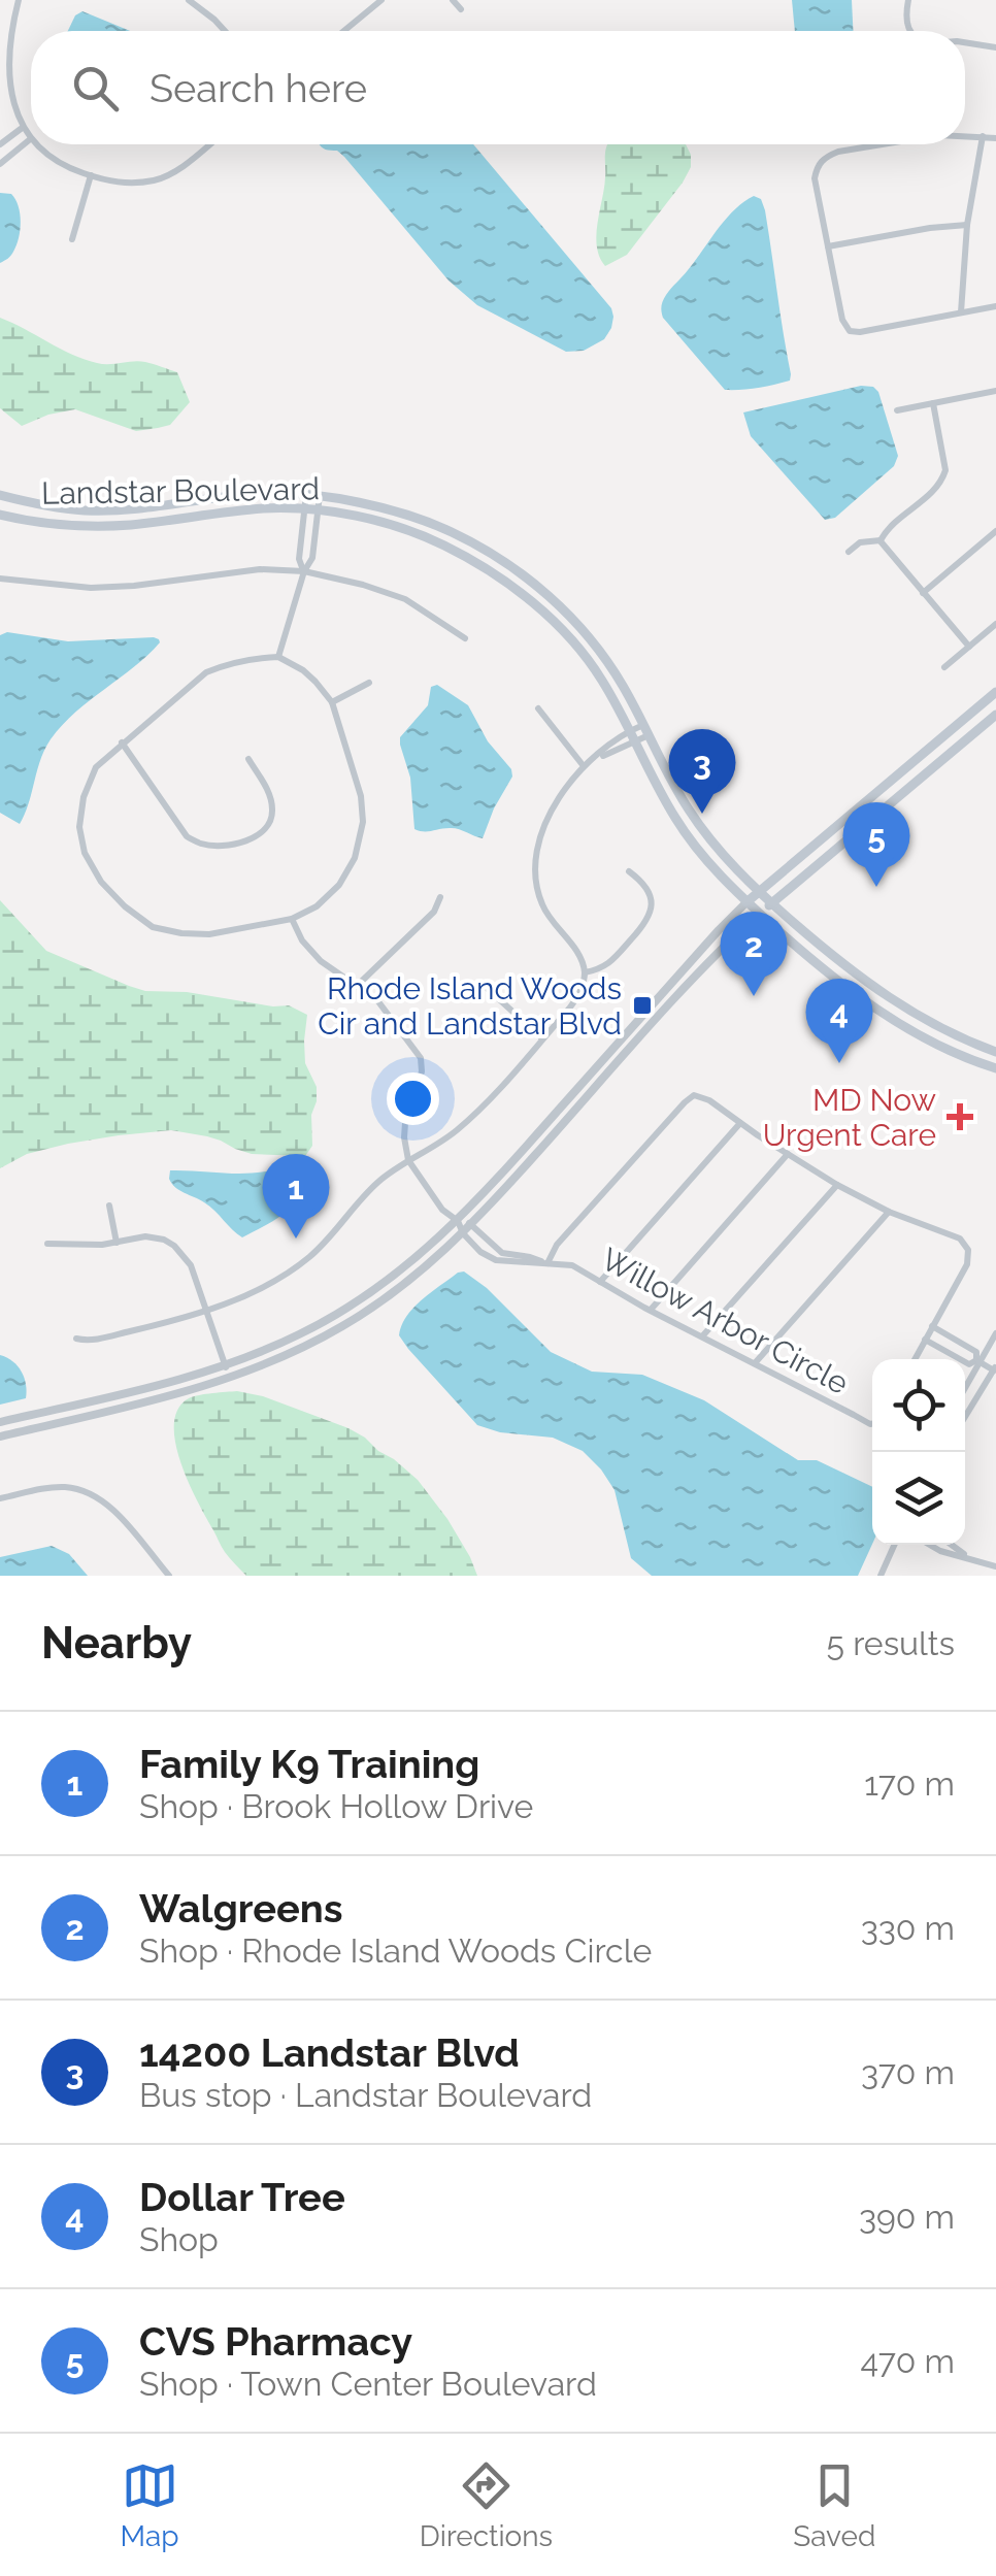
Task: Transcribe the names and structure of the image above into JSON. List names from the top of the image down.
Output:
{
  "streets": {
    "main road": ["Landstar Boulevard"],
    "street": ["Willow Arbor Circle"]
  },
  "places": {
    "transit": ["Rhode Island Woods Cir and Landstar Blvd"],
    "health": ["MD Now Urgent Care"]
  },
  "page": {
    "search": "Search here",
    "pins": [
      "3",
      "5",
      "2",
      "4",
      "1"
    ],
    "heading": ["Nearby", "5 results"],
    "list": [
      {
        "mark": "1",
        "name": "Family K9 Training",
        "note": "Shop · Brook Hollow Drive",
        "value": "170 m"
      },
      {
        "mark": "2",
        "name": "Walgreens",
        "note": "Shop · Rhode Island Woods Circle",
        "value": "330 m"
      },
      {
        "mark": "3",
        "name": "14200 Landstar Blvd",
        "note": "Bus stop · Landstar Boulevard",
        "value": "370 m"
      },
      {
        "mark": "4",
        "name": "Dollar Tree",
        "note": "Shop",
        "value": "390 m"
      },
      {
        "mark": "5",
        "name": "CVS Pharmacy",
        "note": "Shop · Town Center Boulevard",
        "value": "470 m"
      }
    ],
    "nav": ["Map", "Directions", "Saved"]
  }
}
